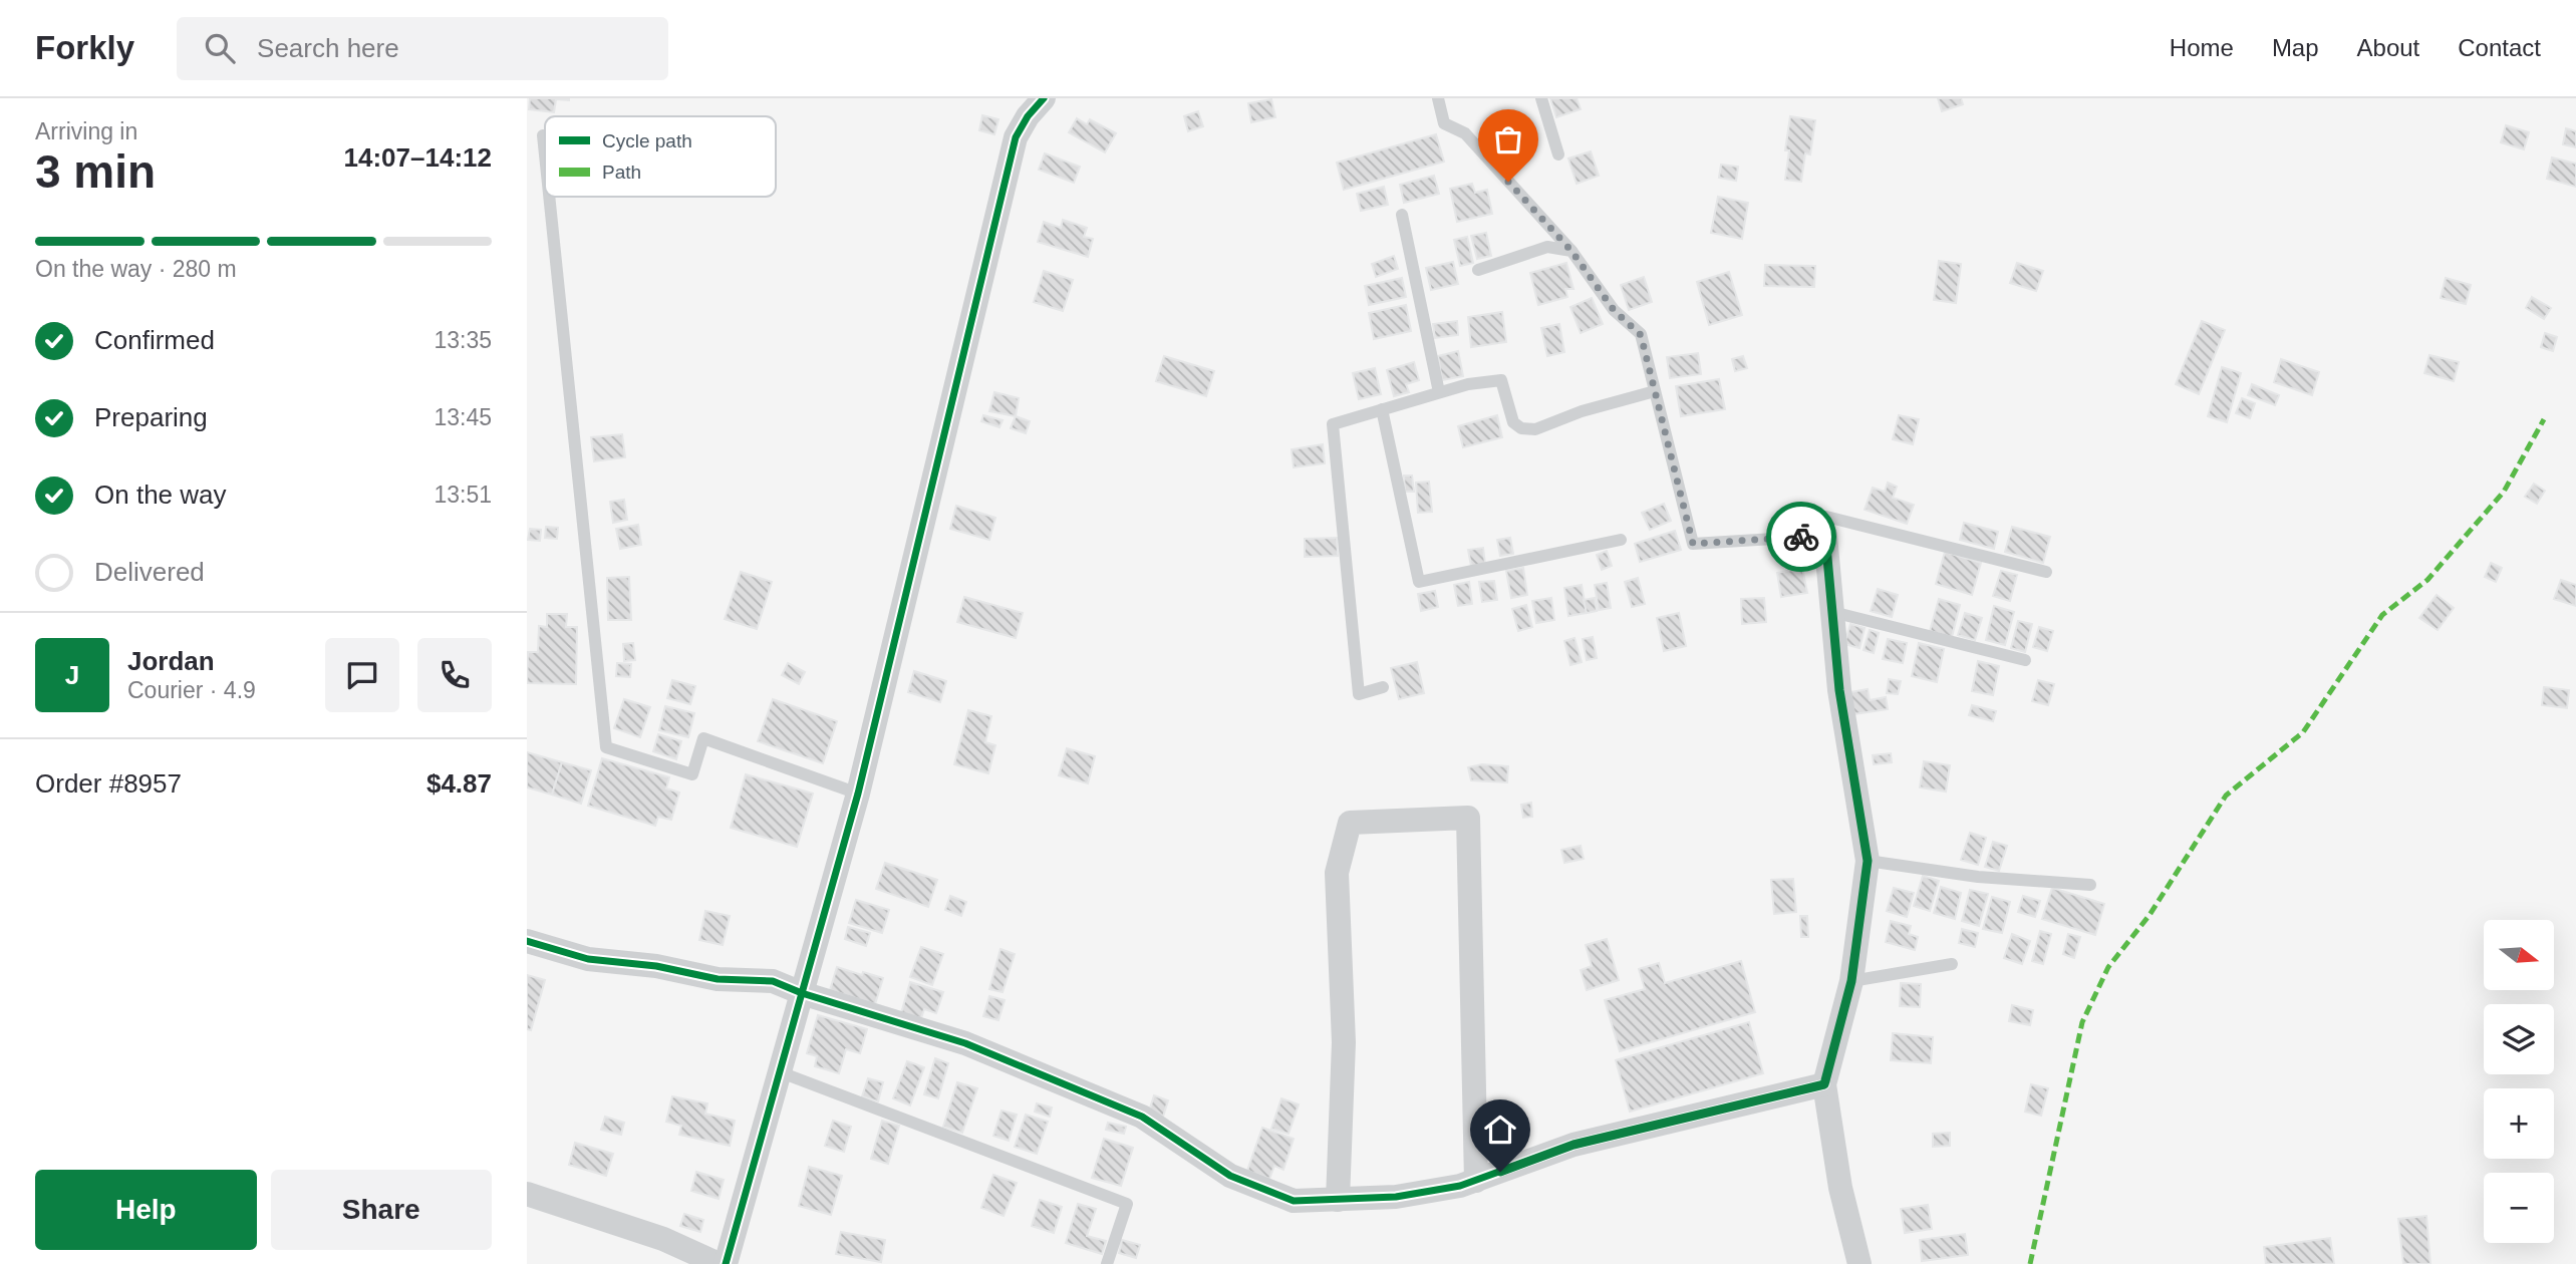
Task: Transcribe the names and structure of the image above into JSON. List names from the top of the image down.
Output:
{
  "legend": ["Cycle path", "Path"],
  "north": "right",
  "page": {
    "header": "Forkly",
    "search": "Search here",
    "nav": [
      "Home",
      "Map",
      "About",
      "Contact"
    ],
    "heading": ["3 min", "Arriving in", "14:07–14:12"],
    "panel": [
      "Jordan",
      "Courier · 4.9",
      "Order #8957",
      "$4.87"
    ],
    "bar": "On the way · 280 m",
    "list": [
      ["Confirmed", "13:35"],
      ["Preparing", "13:45"],
      ["On the way", "13:51"],
      "Delivered"
    ],
    "round": "J",
    "map_buttons": ["+", "−"],
    "buttons": ["Help", "Share"]
  }
}
